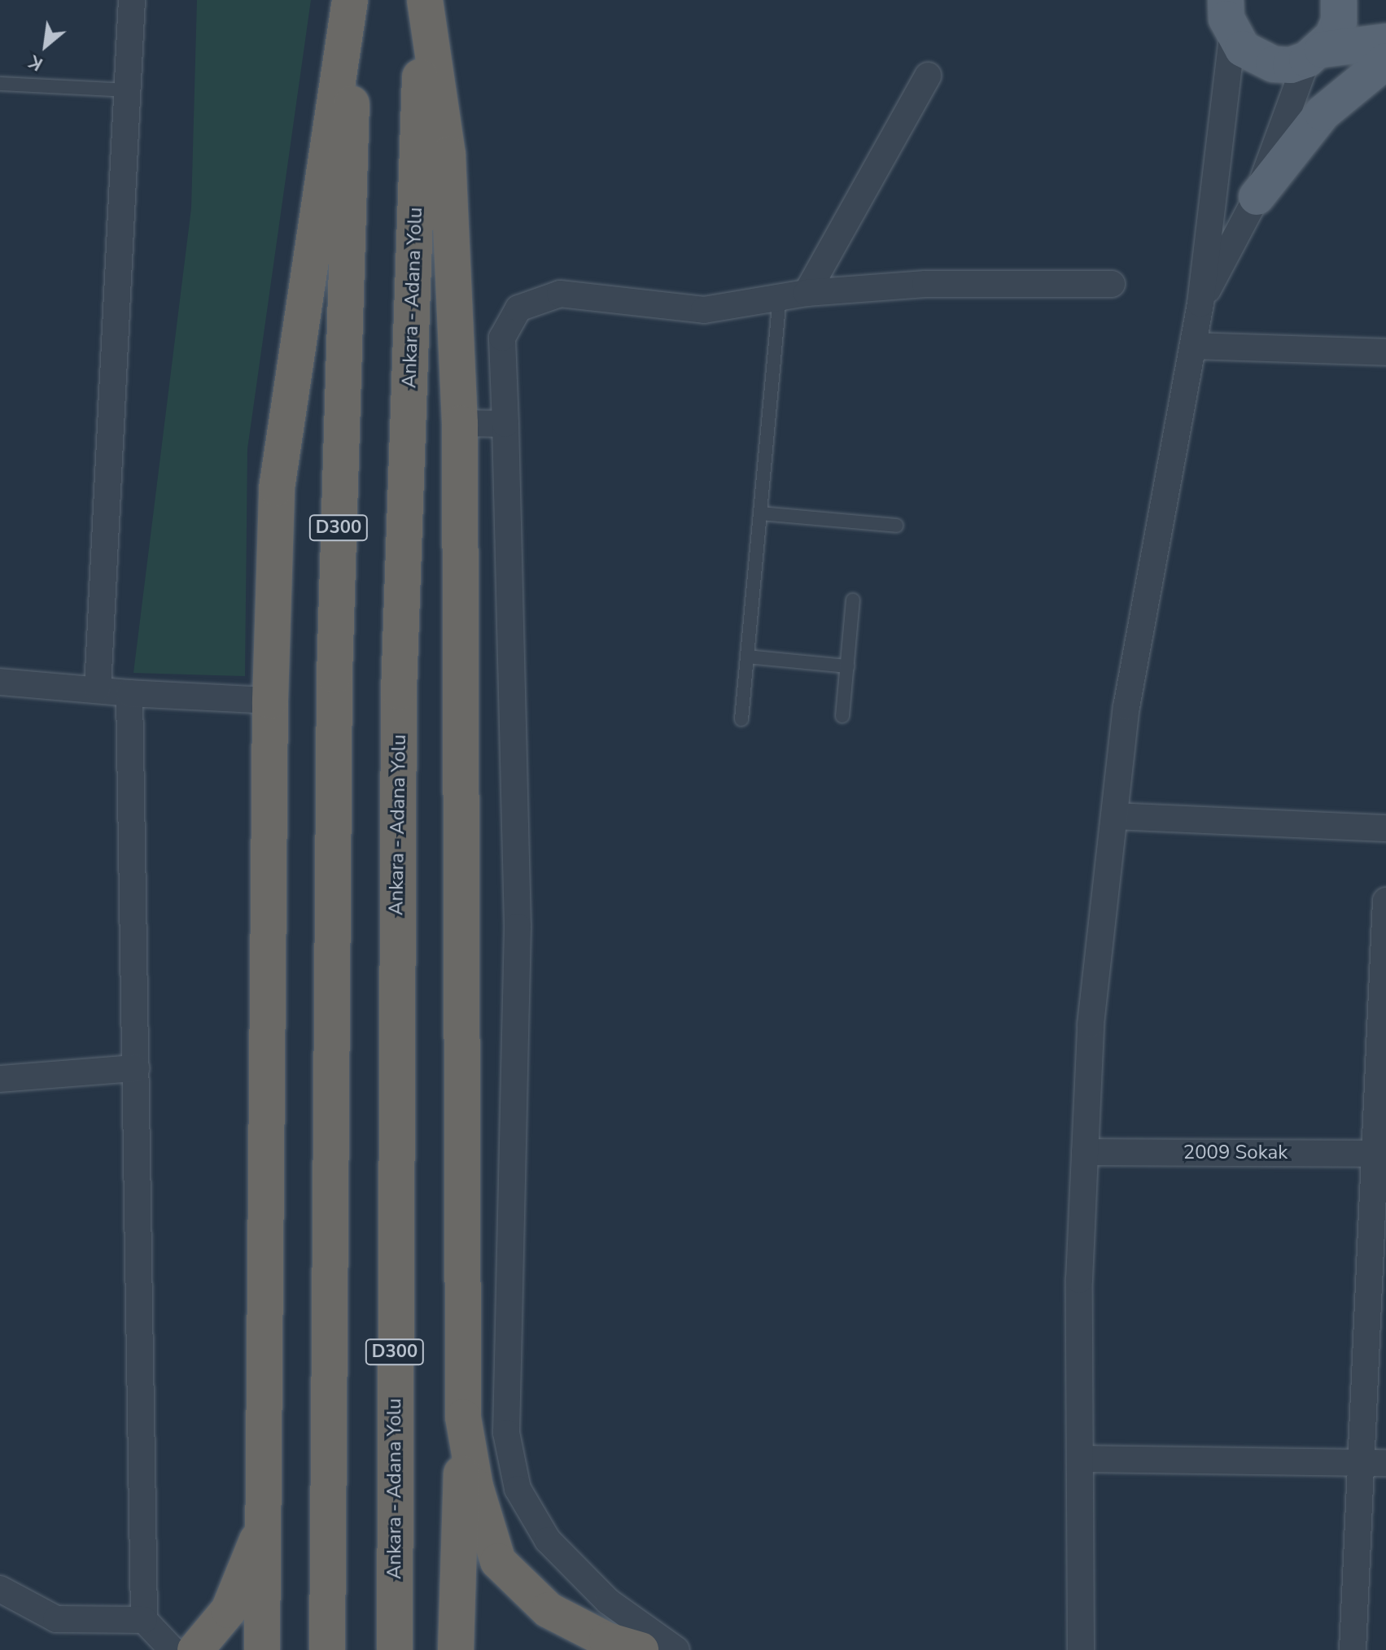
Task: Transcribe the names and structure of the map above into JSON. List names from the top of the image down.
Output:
{
  "streets": {
    "highway": ["Ankara - Adana Yolu", "D300"],
    "street": ["2009 Sokak"]
  },
  "north": "bottom left"
}
